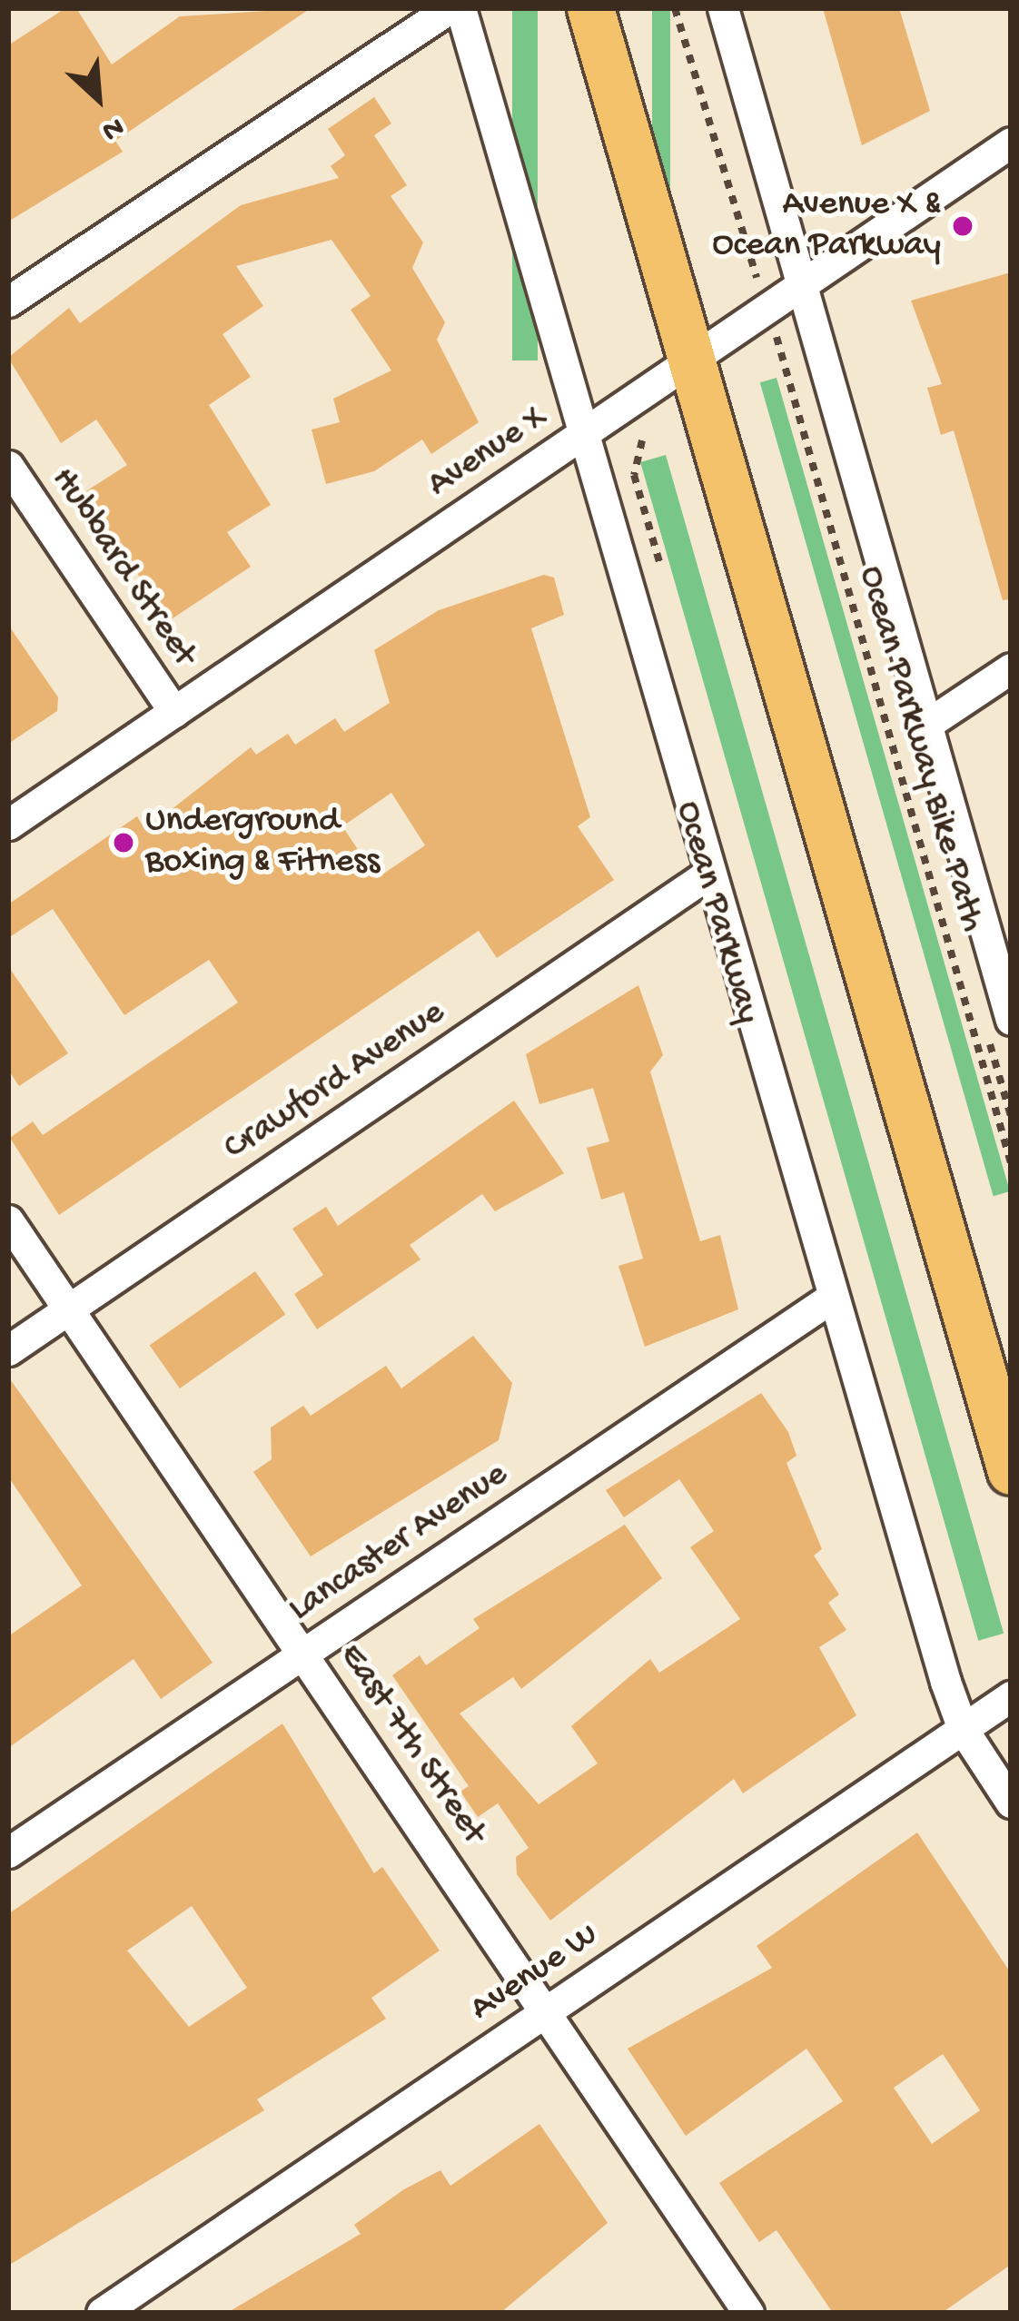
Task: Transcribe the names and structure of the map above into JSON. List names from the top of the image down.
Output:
{
  "streets": {
    "street": [
      "Avenue X",
      "Hubbard Street",
      "Ocean Parkway",
      "Crawford Avenue",
      "Lancaster Avenue",
      "East 7th Street",
      "Avenue W"
    ],
    "path": ["Ocean Parkway Bike Path"]
  },
  "crossings": [
    ["Avenue X", "Hubbard Street"],
    ["Avenue X", "Ocean Parkway"],
    ["Ocean Parkway", "Crawford Avenue"],
    ["Ocean Parkway", "Lancaster Avenue"],
    ["Ocean Parkway", "Avenue W"],
    ["Crawford Avenue", "East 7th Street"],
    ["Lancaster Avenue", "East 7th Street"],
    ["East 7th Street", "Avenue W"]
  ],
  "places": ["Avenue X & Ocean Parkway", "Underground Boxing & Fitness"],
  "north": "bottom right"
}
